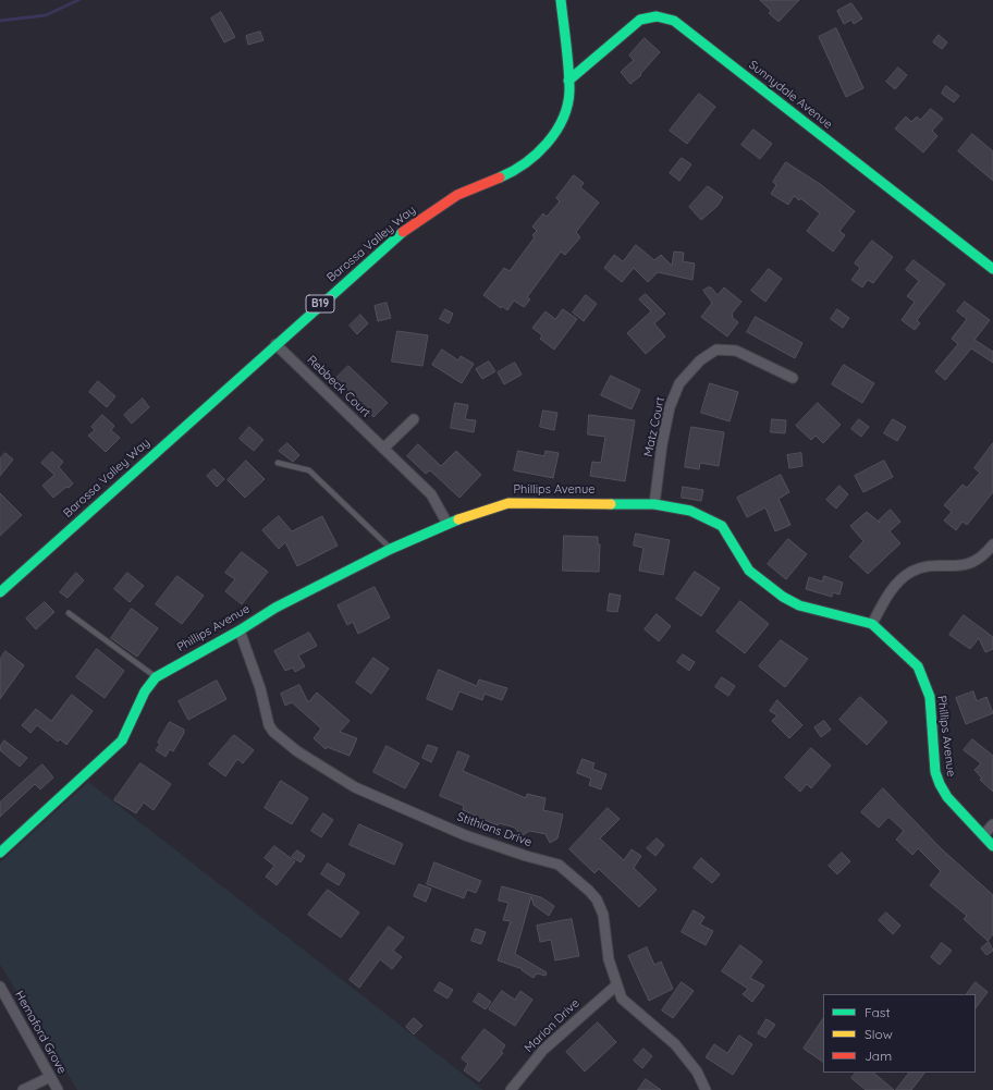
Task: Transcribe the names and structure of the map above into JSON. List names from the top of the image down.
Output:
{
  "streets": {
    "street": [
      "Sunnydale Avenue",
      "Barossa Valley Way",
      "B19",
      "Rebbeck Court",
      "Matz Court",
      "Phillips Avenue",
      "Stithians Drive",
      "Marion Drive",
      "Hemaford Grove"
    ]
  },
  "crossings": [
    ["Sunnydale Avenue", "Barossa Valley Way"],
    ["Barossa Valley Way", "Rebbeck Court"],
    ["Rebbeck Court", "Phillips Avenue"],
    ["Matz Court", "Phillips Avenue"],
    ["Phillips Avenue", "Stithians Drive"],
    ["Stithians Drive", "Marion Drive"]
  ],
  "legend": ["Fast", "Slow", "Jam"]
}
